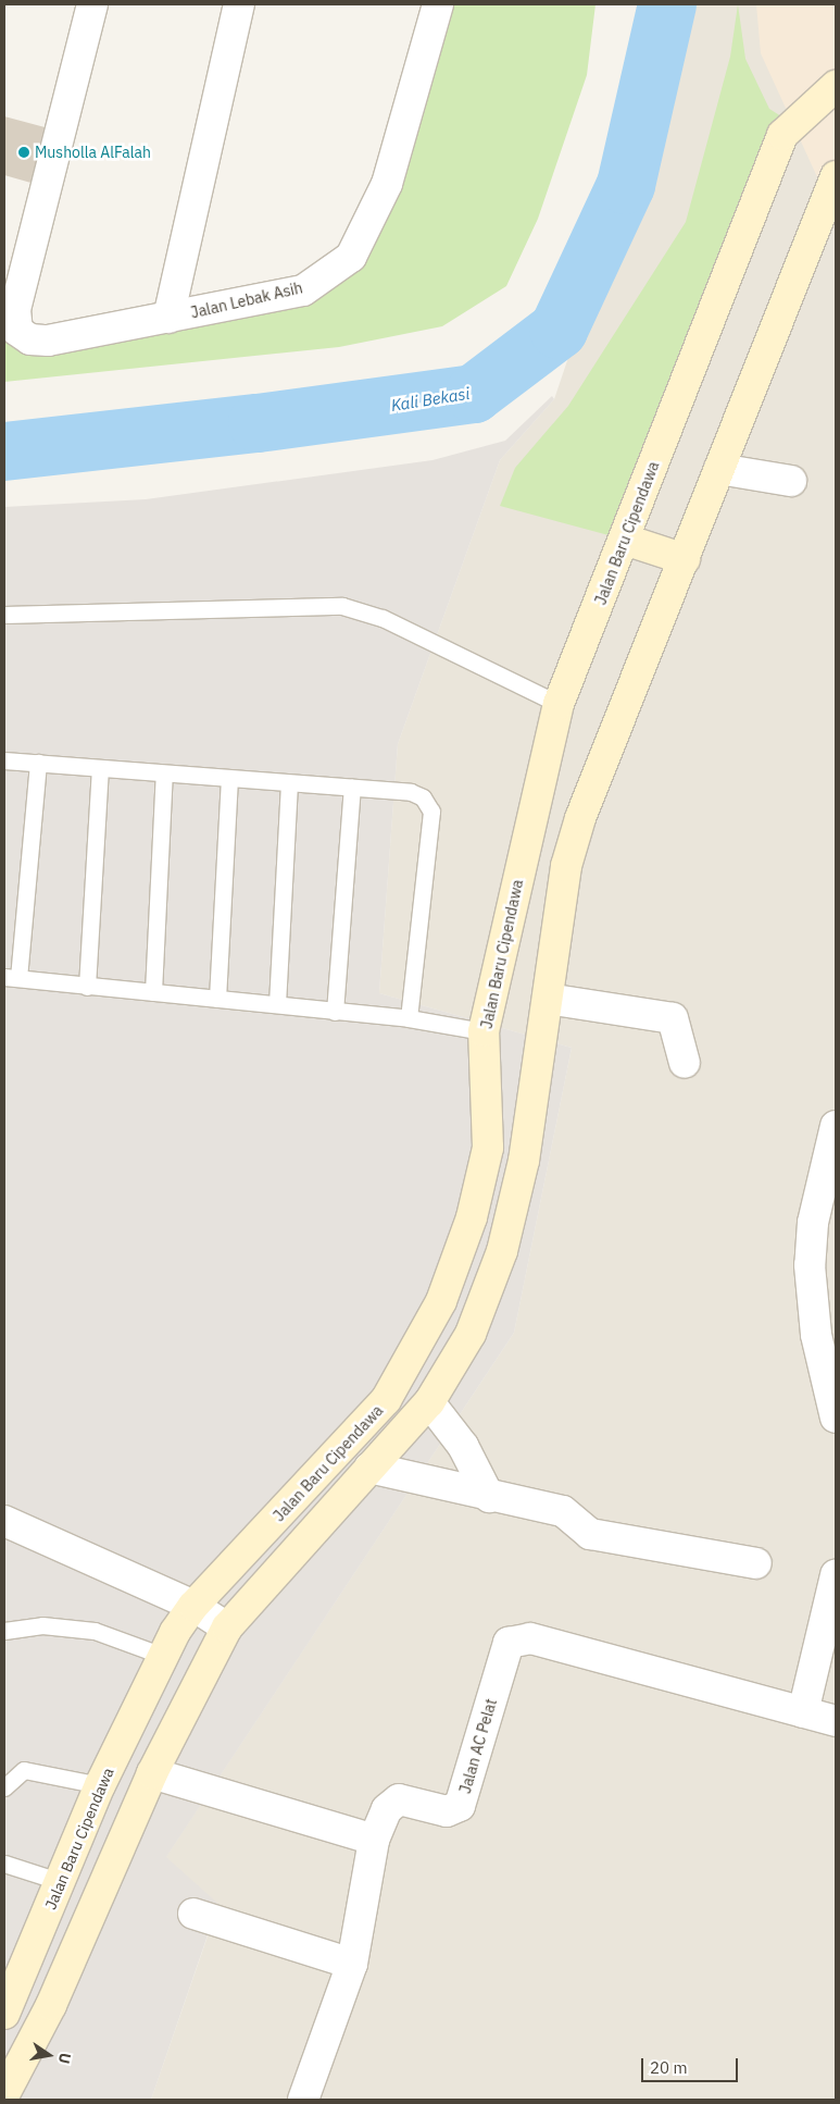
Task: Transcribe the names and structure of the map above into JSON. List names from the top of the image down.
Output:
{
  "streets": {
    "main road": ["Jalan Baru Cipendawa"],
    "street": ["Jalan Lebak Asih", "Jalan AC Pelat"]
  },
  "water": ["Kali Bekasi"],
  "places": ["Musholla AlFalah"],
  "scale_bar": "20 m",
  "north": "right"
}
